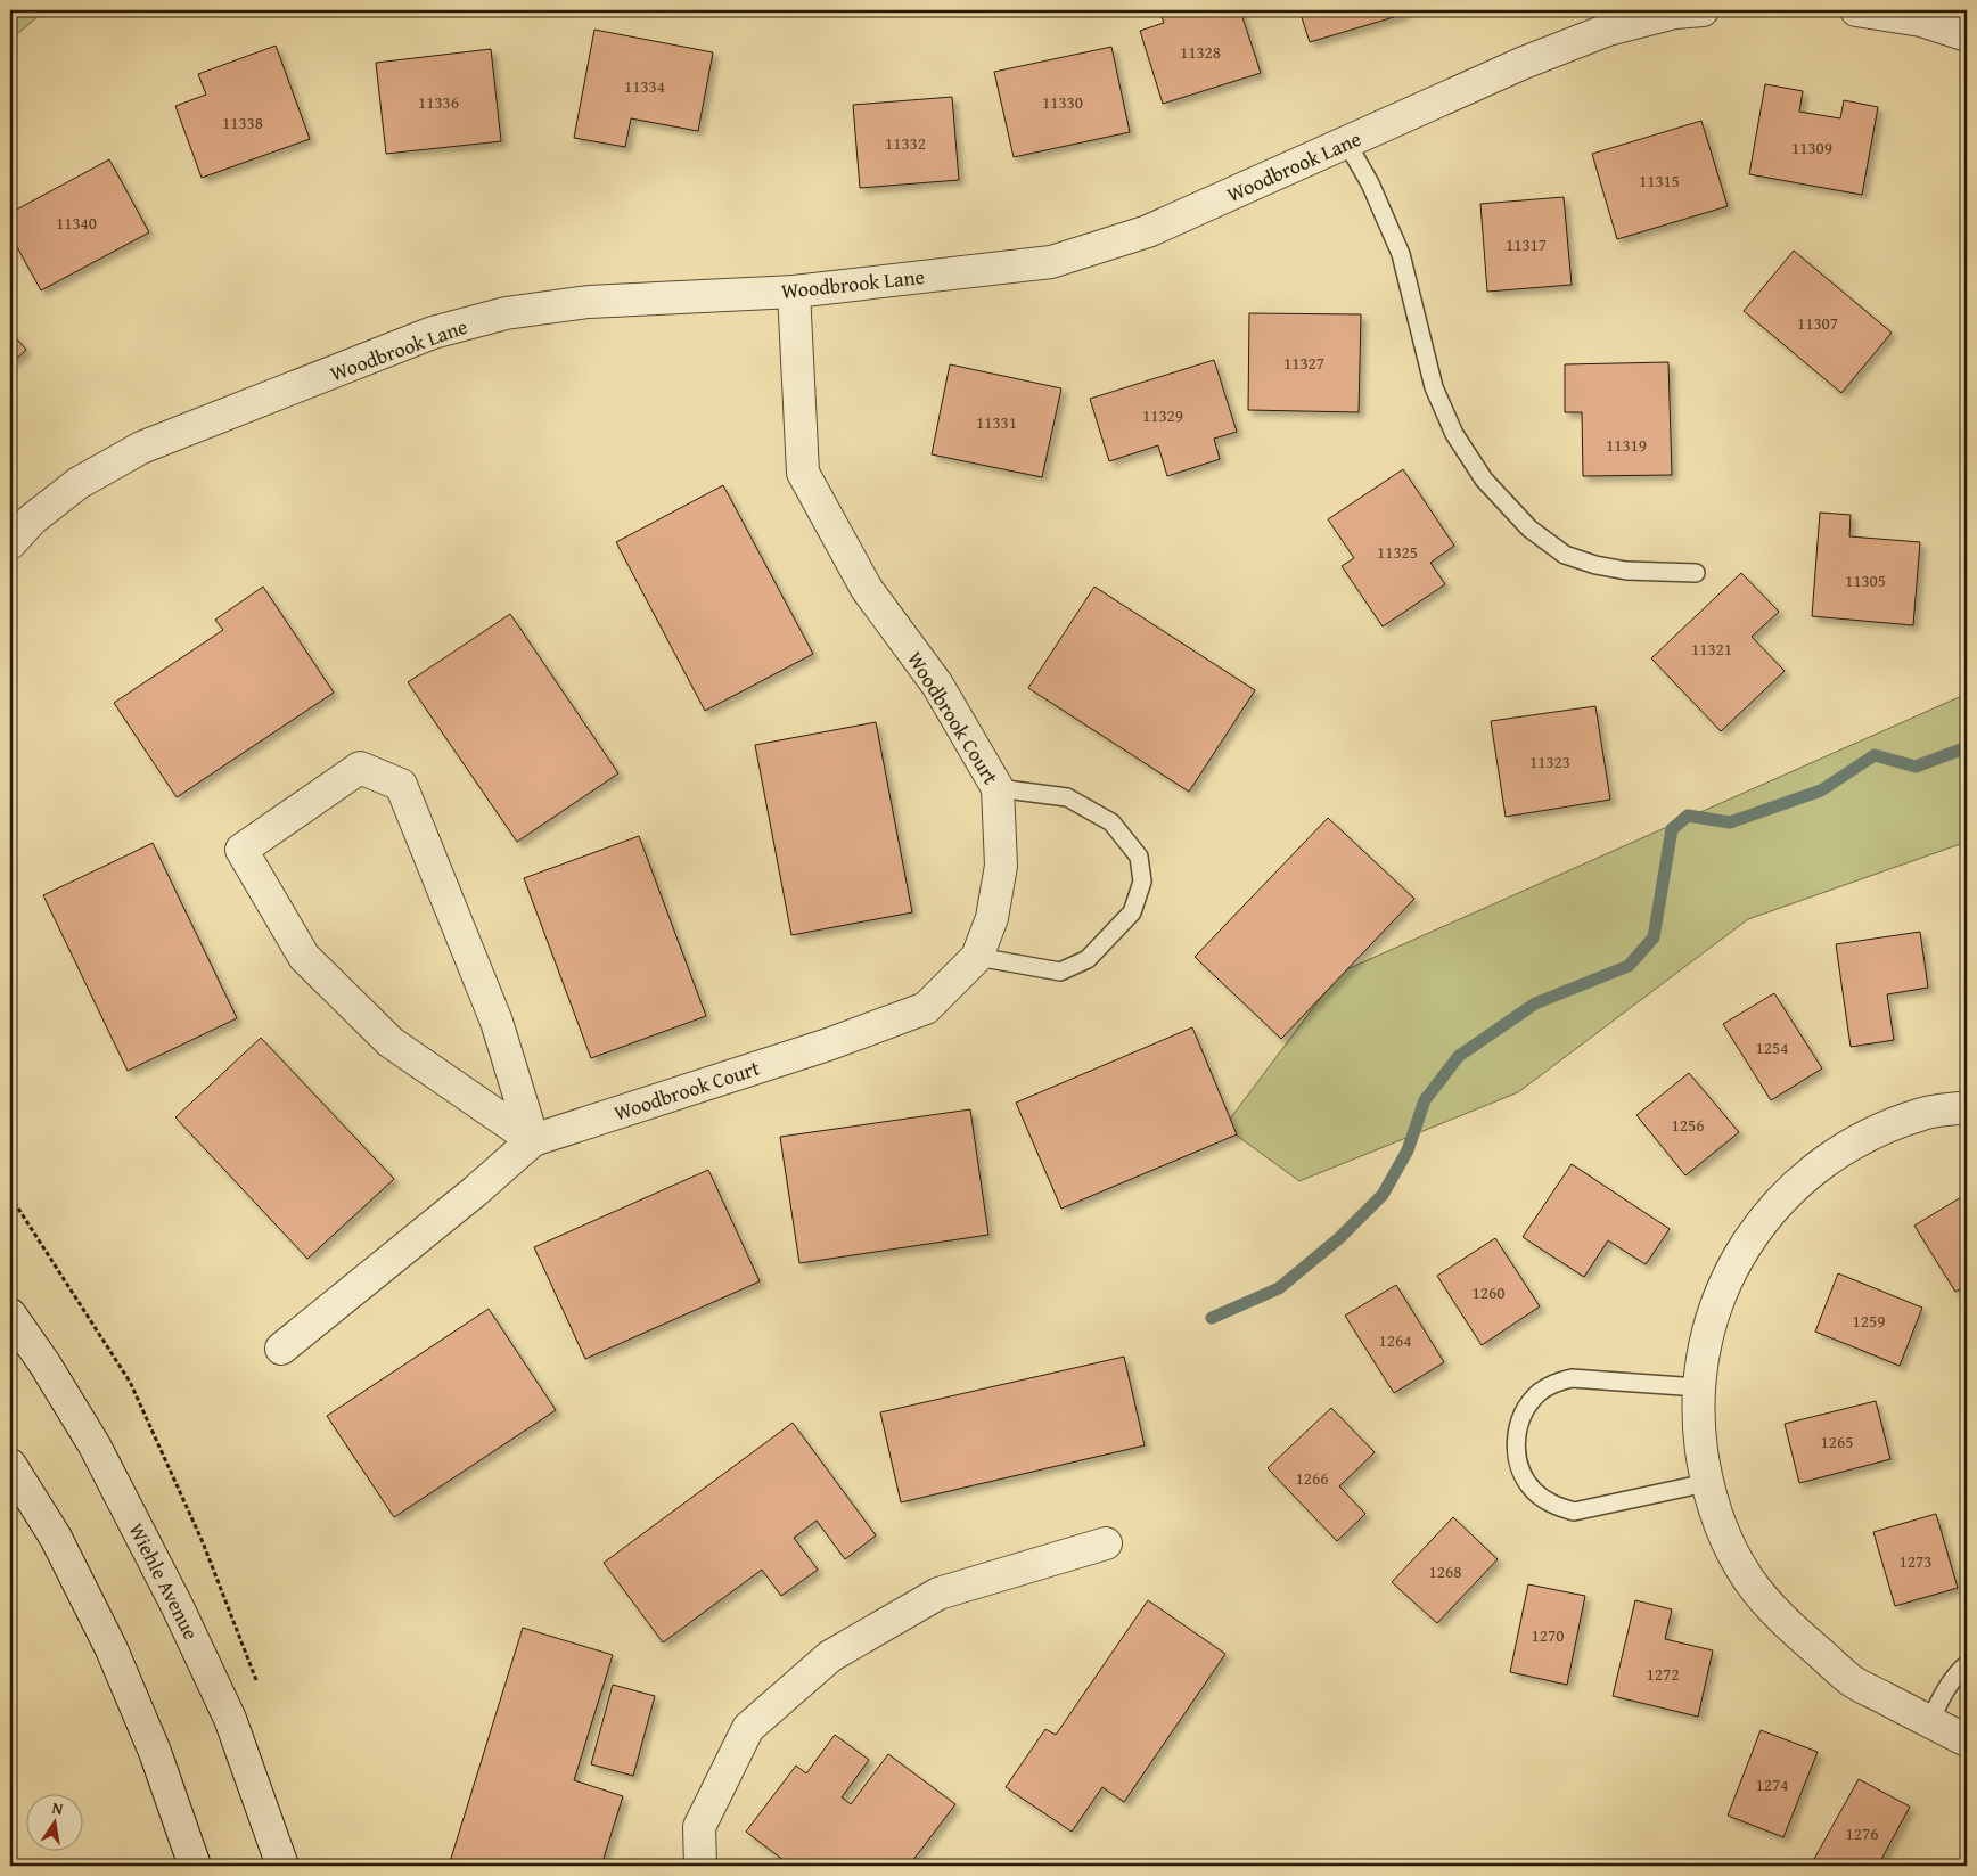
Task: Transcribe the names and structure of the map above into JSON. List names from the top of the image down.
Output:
{
  "streets": {
    "street": ["Woodbrook Lane", "Woodbrook Court", "Wiehle Avenue"]
  },
  "crossings": [
    ["Woodbrook Lane", "Woodbrook Court"]
  ],
  "house_numbers": [
    "11328",
    "11334",
    "11336",
    "11330",
    "11338",
    "11332",
    "11309",
    "11315",
    "11340",
    "11317",
    "11307",
    "11327",
    "11329",
    "11331",
    "11319",
    "11325",
    "11305",
    "11321",
    "11323",
    "1254",
    "1256",
    "1260",
    "1259",
    "1264",
    "1265",
    "1266",
    "1273",
    "1268",
    "1270",
    "1272",
    "1274",
    "1276"
  ],
  "north": "top"
}
